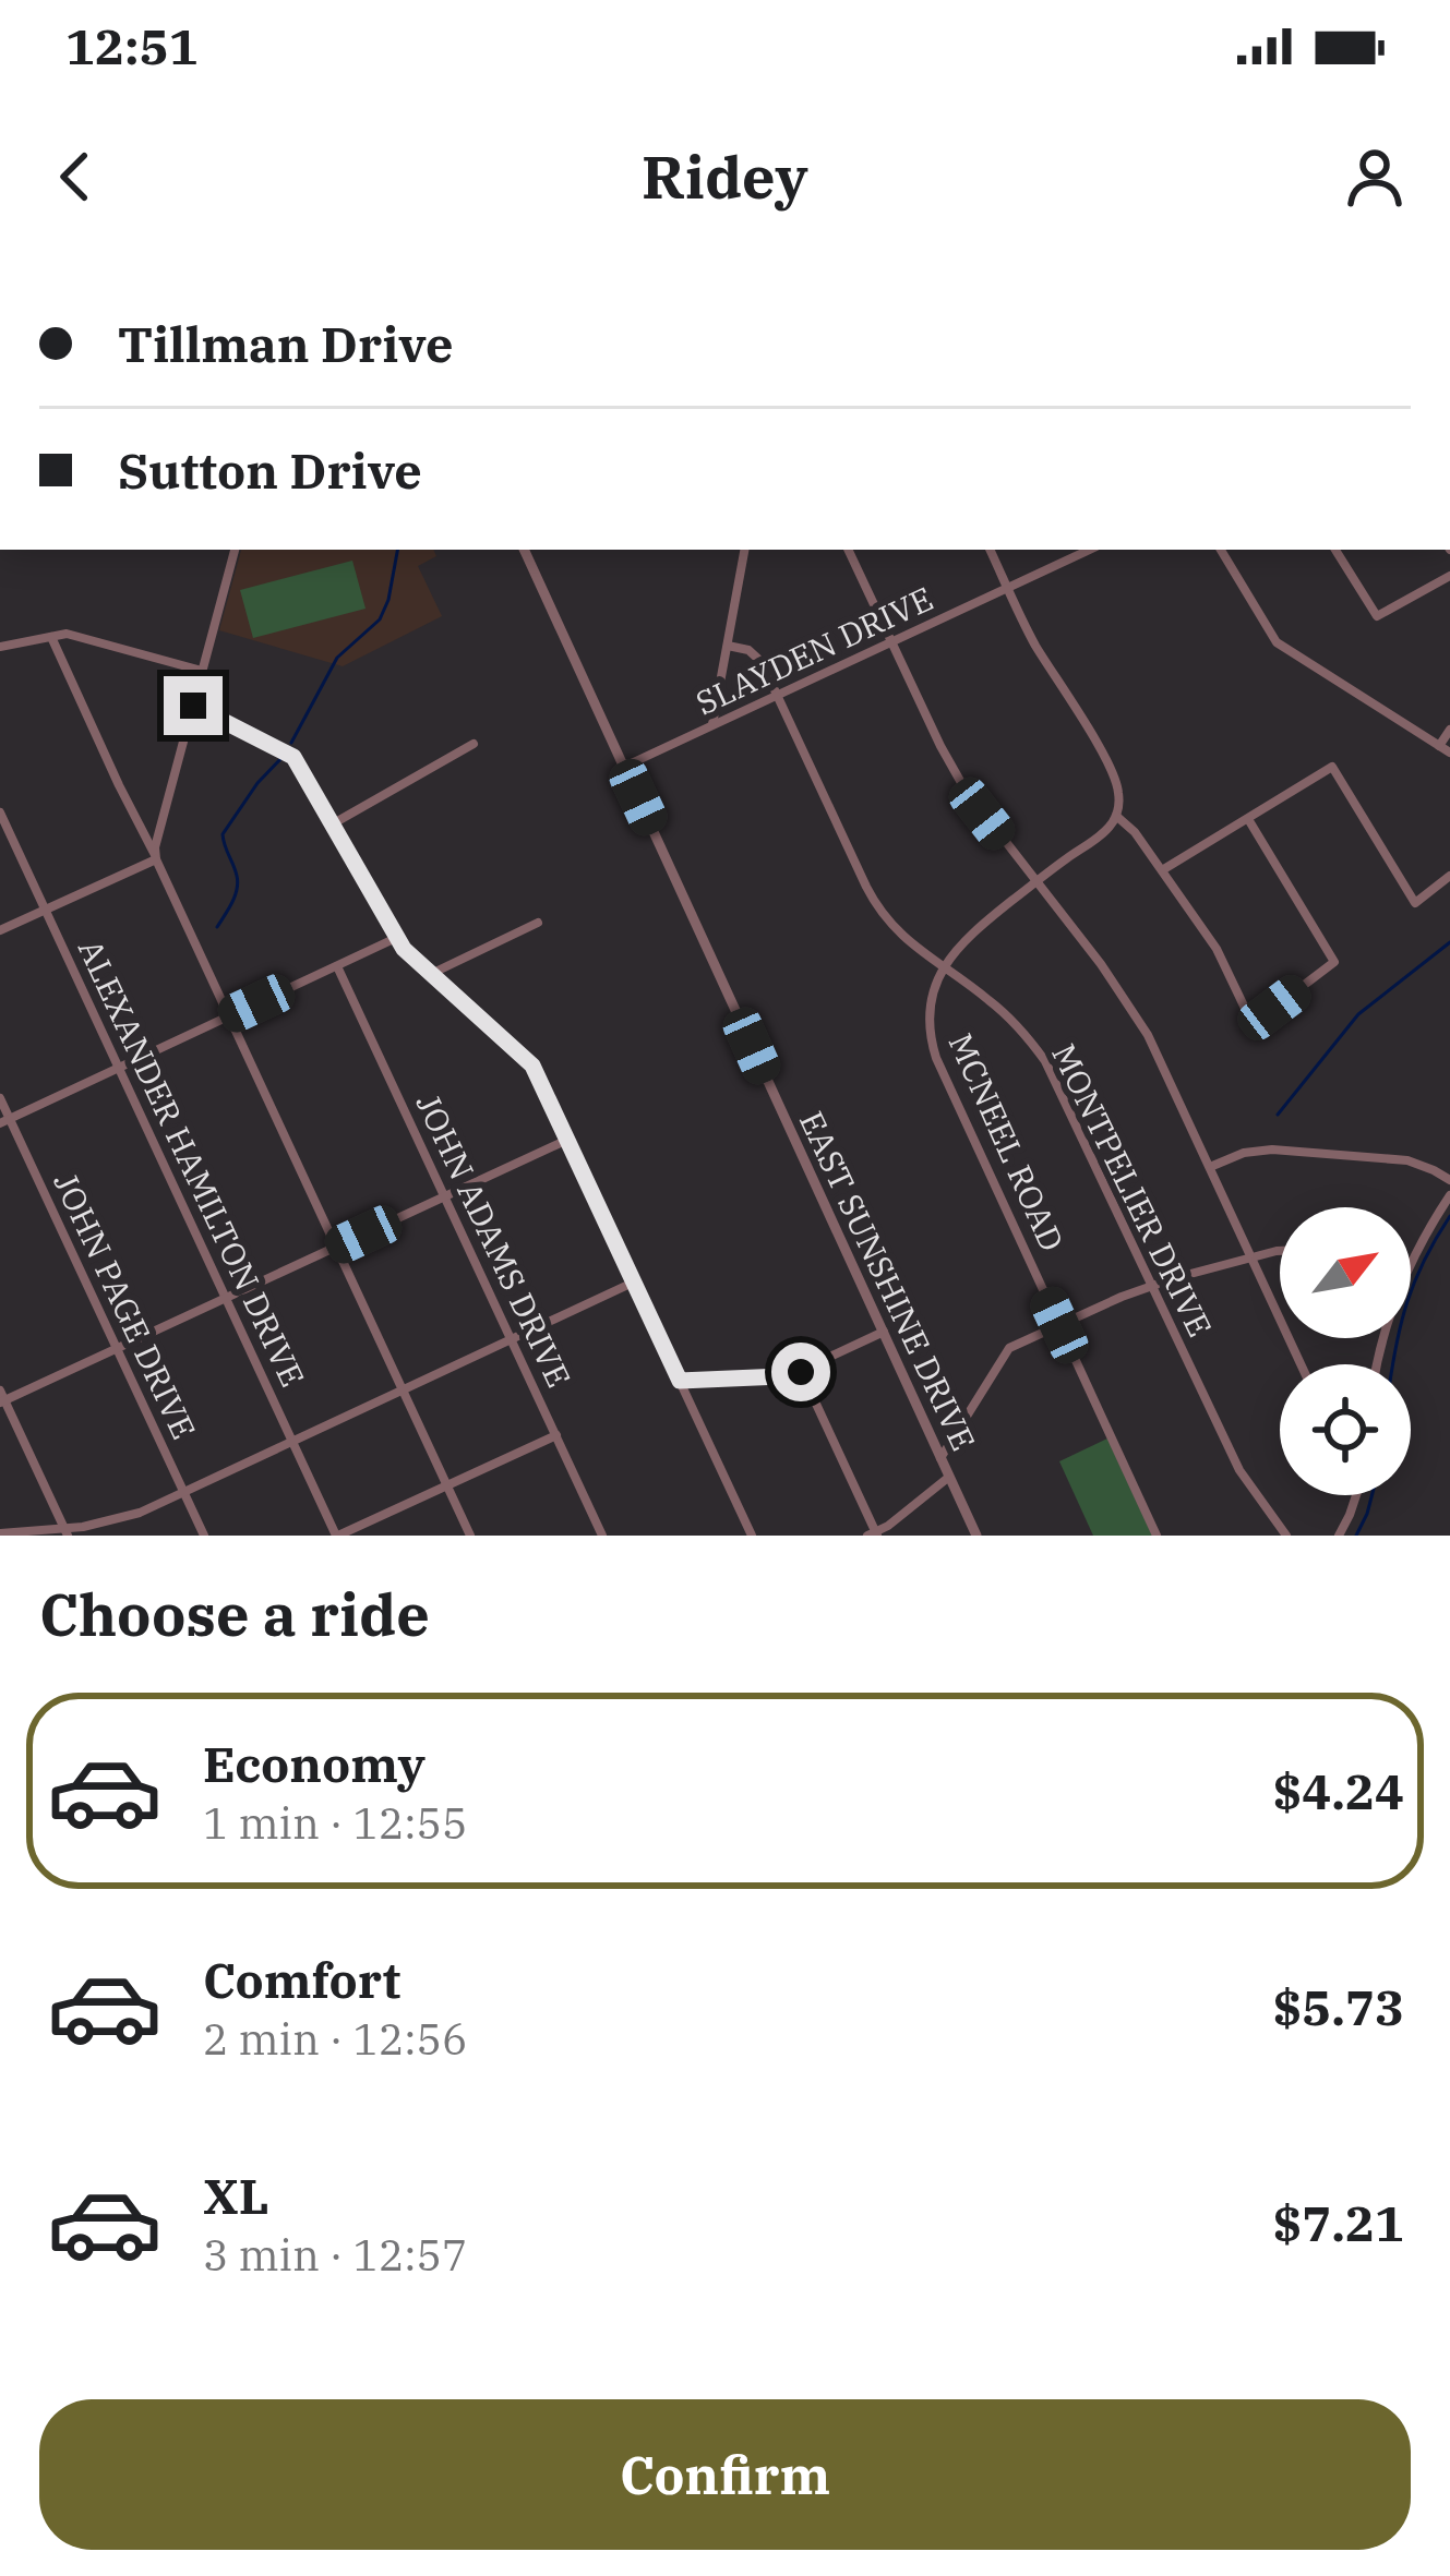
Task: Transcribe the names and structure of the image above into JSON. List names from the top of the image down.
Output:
{
  "streets": {
    "street": [
      "SLAYDEN DRIVE",
      "MCNEEL ROAD",
      "ALEXANDER HAMILTON DRIVE",
      "MONTPELIER DRIVE",
      "JOHN ADAMS DRIVE",
      "EAST SUNSHINE DRIVE",
      "JOHN PAGE DRIVE"
    ]
  },
  "crossings": [
    ["SLAYDEN DRIVE", "MONTPELIER DRIVE"],
    ["SLAYDEN DRIVE", "EAST SUNSHINE DRIVE"],
    ["MCNEEL ROAD", "MONTPELIER DRIVE"]
  ],
  "north": "top right",
  "page": {
    "status": "12:51",
    "header": "Ridey",
    "banner": ["Tillman Drive", "Sutton Drive"],
    "heading": "Choose a ride",
    "list": [
      {
        "name": "Economy",
        "note": "1 min · 12:55",
        "value": "$4.24"
      },
      {
        "name": "Comfort",
        "note": "2 min · 12:56",
        "value": "$5.73"
      },
      {
        "name": "XL",
        "note": "3 min · 12:57",
        "value": "$7.21"
      }
    ],
    "buttons": "Confirm"
  }
}
